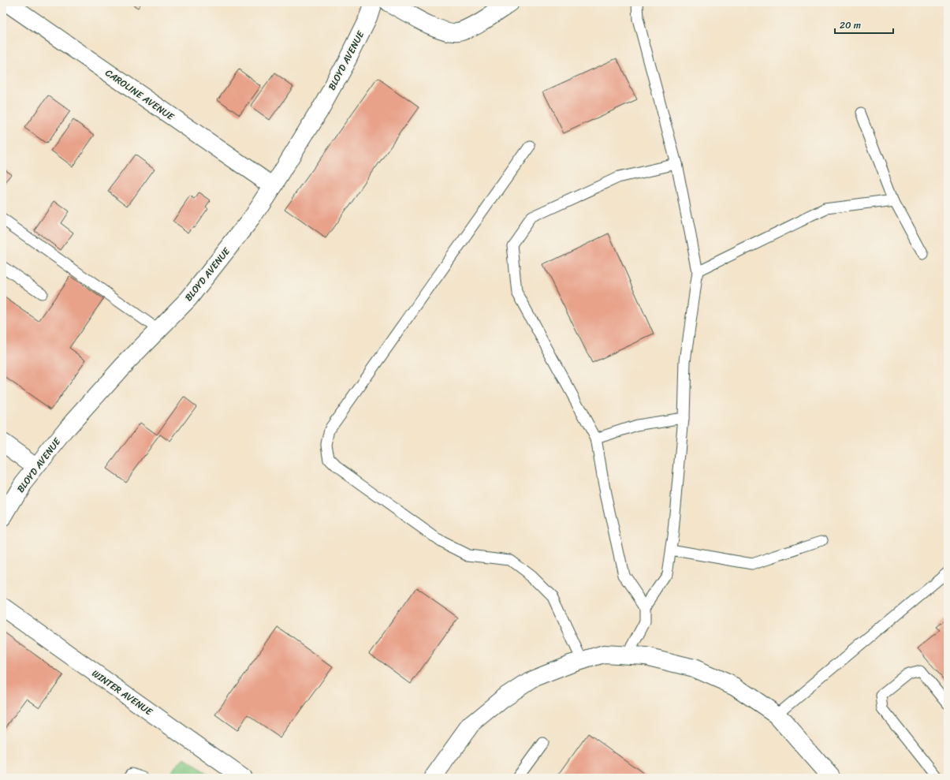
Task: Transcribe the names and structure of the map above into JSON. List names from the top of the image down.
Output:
{
  "streets": {
    "street": ["BLOYD AVENUE", "CAROLINE AVENUE", "WINTER AVENUE"]
  },
  "crossings": [
    ["BLOYD AVENUE", "CAROLINE AVENUE"]
  ],
  "scale_bar": "20 m"
}
